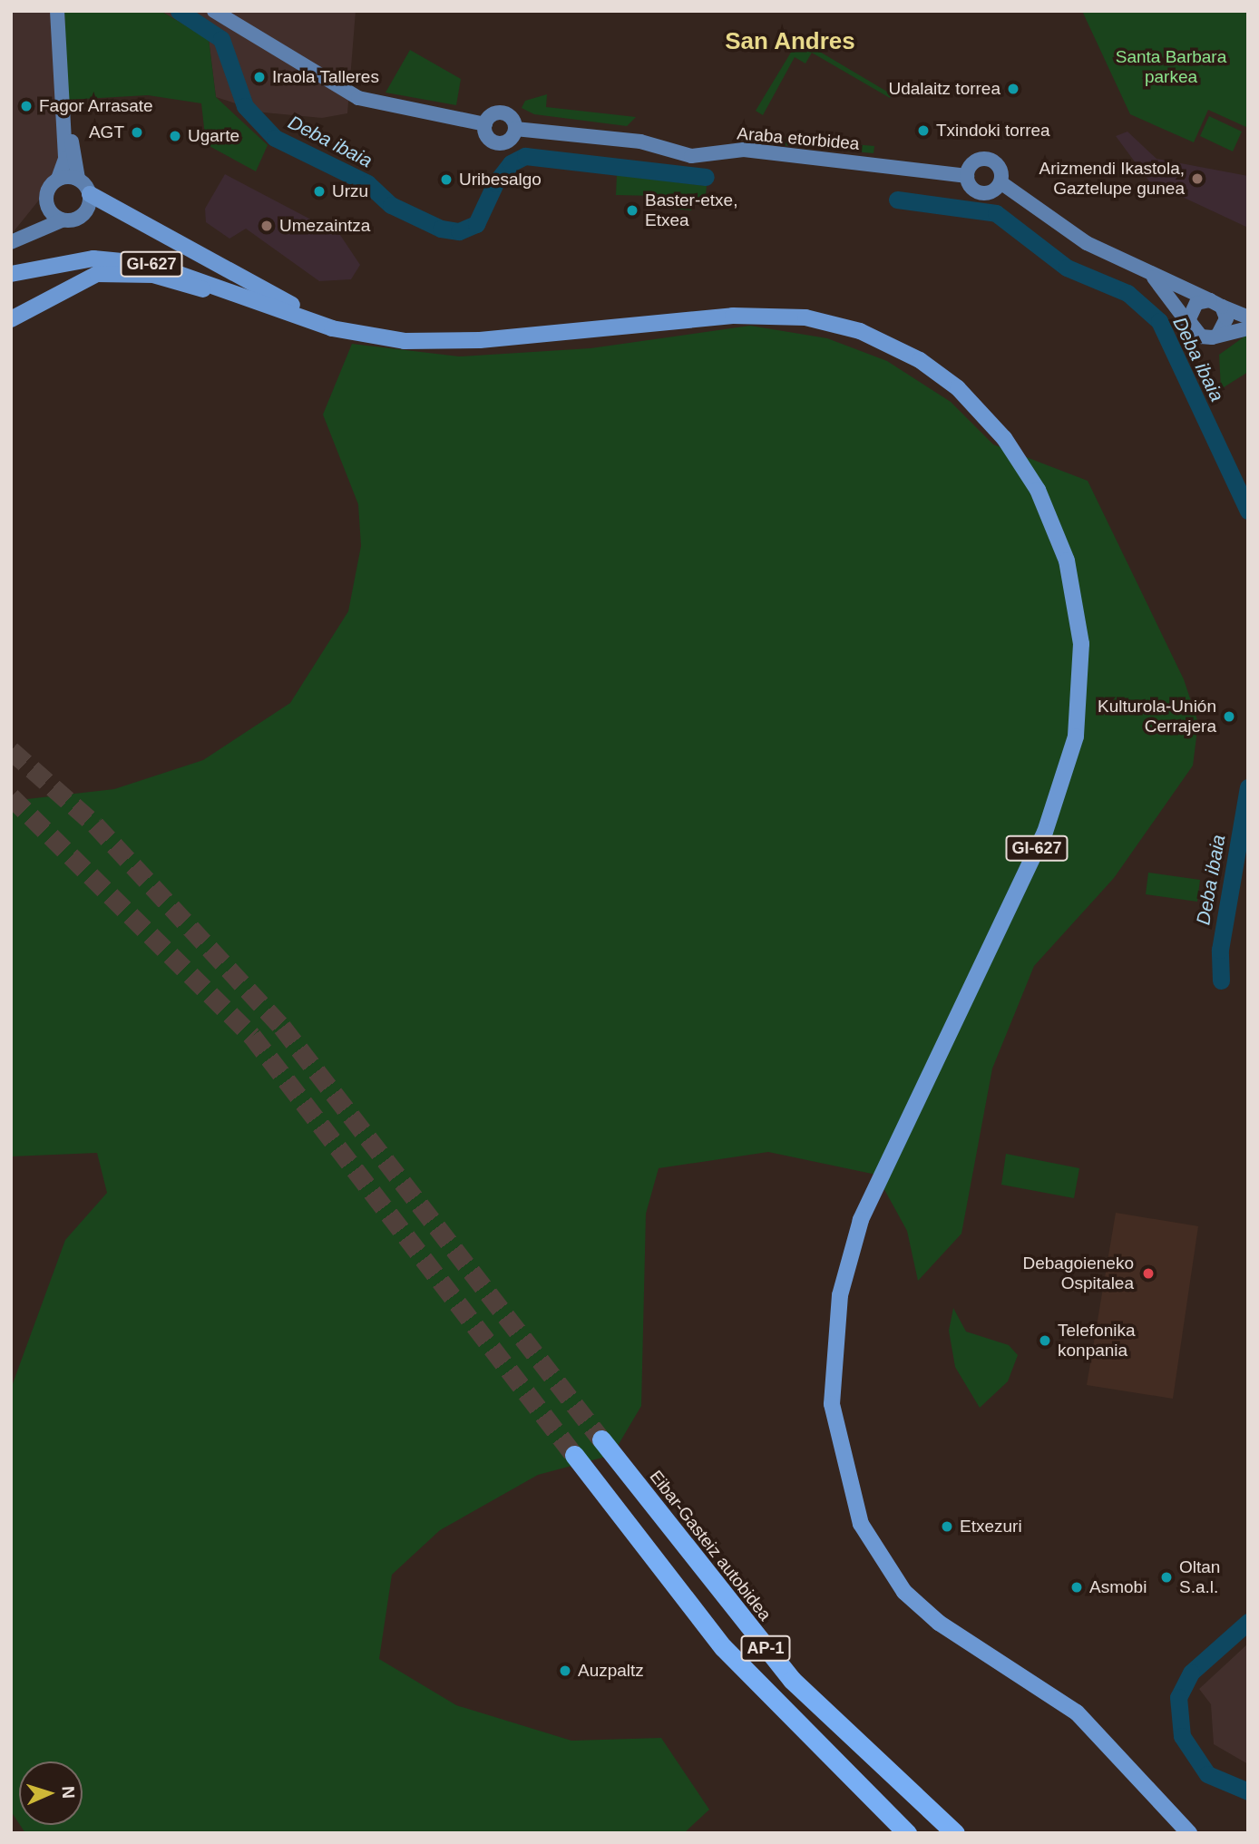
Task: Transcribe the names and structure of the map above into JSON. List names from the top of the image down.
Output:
{
  "streets": {
    "highway": ["Eibar-Gasteiz autobidea", "AP-1"],
    "main road": ["GI-627"],
    "street": ["Araba etorbidea"]
  },
  "districts": ["San Andres"],
  "water": ["Deba ibaia"],
  "parks": ["Santa Barbara parkea"],
  "places": [
    "Iraola Talleres",
    "Udalaitz torrea",
    "Fagor Arrasate",
    "Txindoki torrea",
    "AGT",
    "Ugarte",
    "Arizmendi Ikastola, Gaztelupe gunea",
    "Uribesalgo",
    "Urzu",
    "Baster-etxe, Etxea",
    "Umezaintza",
    "Kulturola-Unión Cerrajera",
    "Debagoieneko Ospitalea",
    "Telefonika konpania",
    "Etxezuri",
    "Oltan S.a.l.",
    "Asmobi",
    "Auzpaltz"
  ],
  "north": "right"
}
